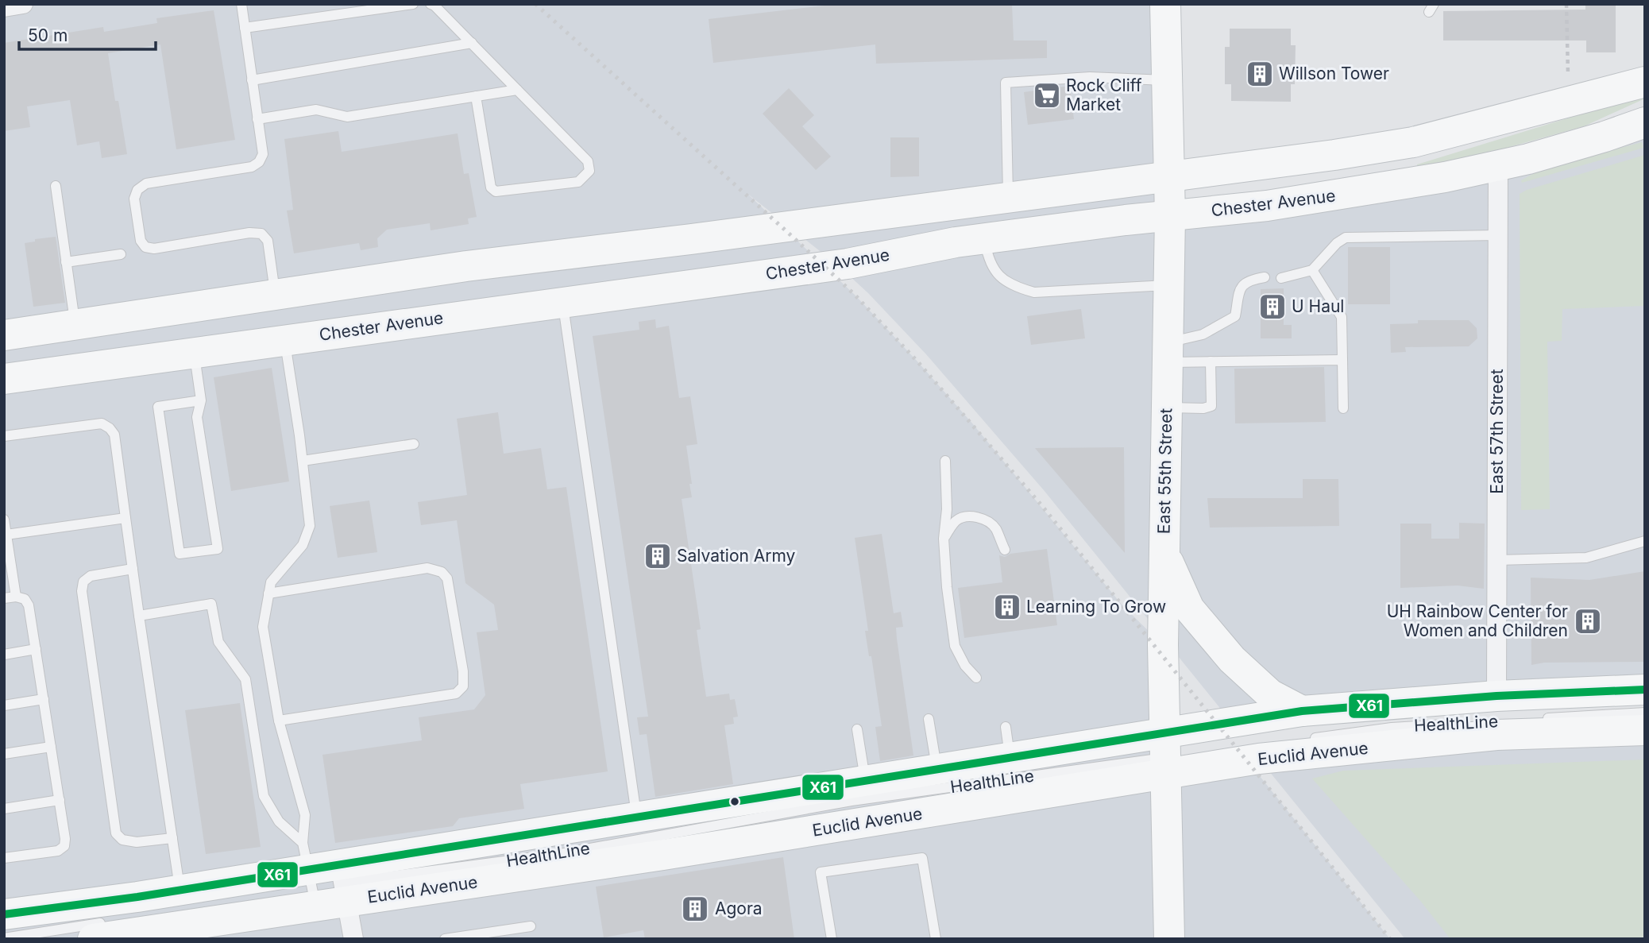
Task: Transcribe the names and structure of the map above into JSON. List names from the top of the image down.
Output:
{
  "streets": {
    "main road": ["Chester Avenue", "East 55th Street", "Euclid Avenue"],
    "street": ["East 57th Street"],
    "lane": ["HealthLine"]
  },
  "crossings": [
    ["Chester Avenue", "East 57th Street"],
    ["Chester Avenue", "East 55th Street"],
    ["East 57th Street", "Euclid Avenue"],
    ["East 55th Street", "Euclid Avenue"],
    ["HealthLine", "Euclid Avenue"]
  ],
  "places": {
    "building": [
      "Willson Tower",
      "U Haul",
      "Salvation Army",
      "Learning To Grow",
      "UH Rainbow Center for Women and Children",
      "Agora"
    ],
    "supermarket": ["Rock Cliff Market"]
  },
  "lines": ["transit line X61"],
  "scale_bar": "50 m"
}
